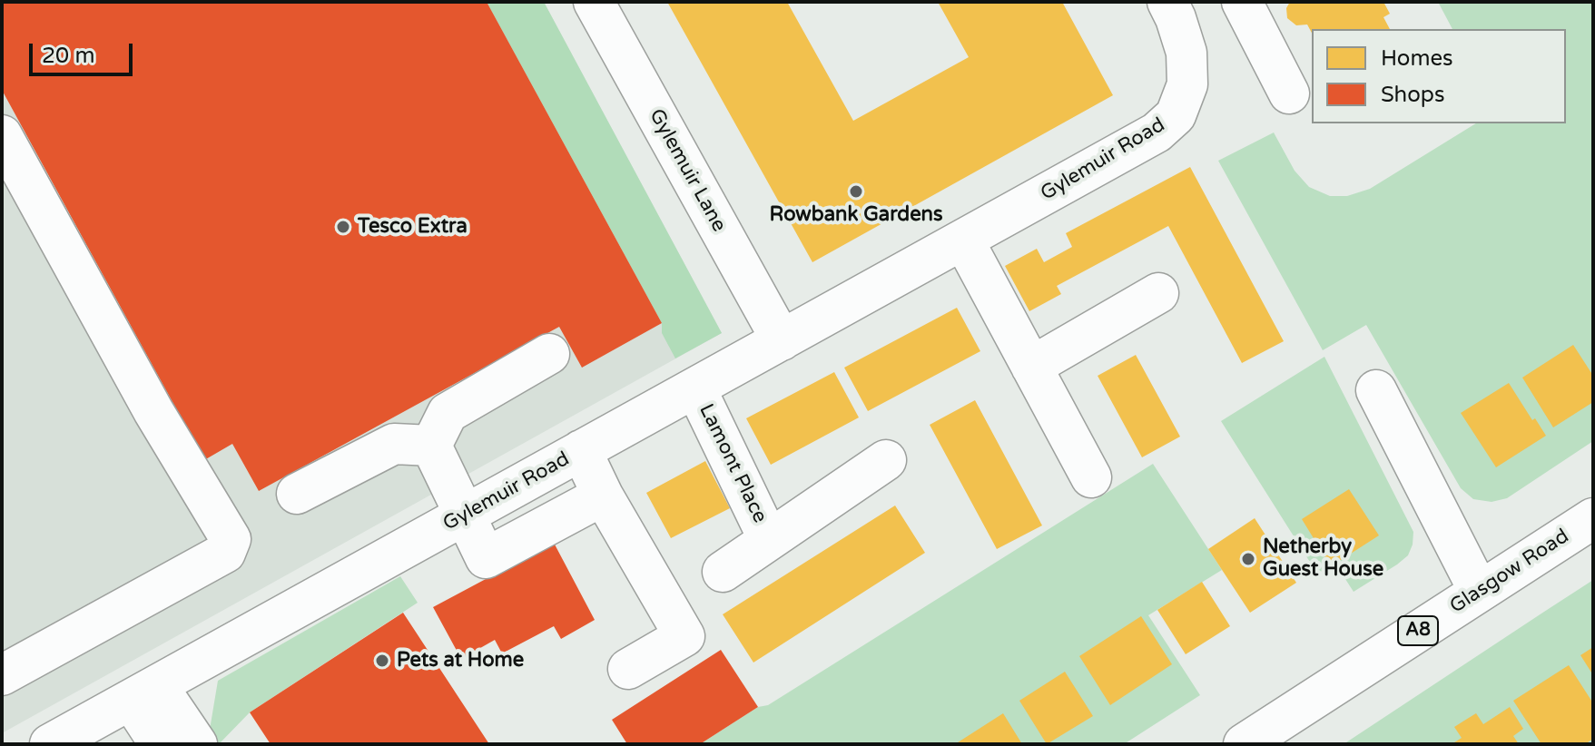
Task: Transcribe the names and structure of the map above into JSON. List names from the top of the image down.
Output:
{
  "streets": {
    "street": [
      "Gylemuir Road",
      "Gylemuir Lane",
      "Lamont Place",
      "Glasgow Road",
      "A8"
    ]
  },
  "crossings": [
    ["Gylemuir Road", "Gylemuir Lane"],
    ["Gylemuir Road", "Lamont Place"]
  ],
  "places": [
    "Rowbank Gardens",
    "Tesco Extra",
    "Netherby Guest House",
    "Pets at Home"
  ],
  "legend": ["Homes", "Shops"],
  "scale_bar": "20 m"
}
